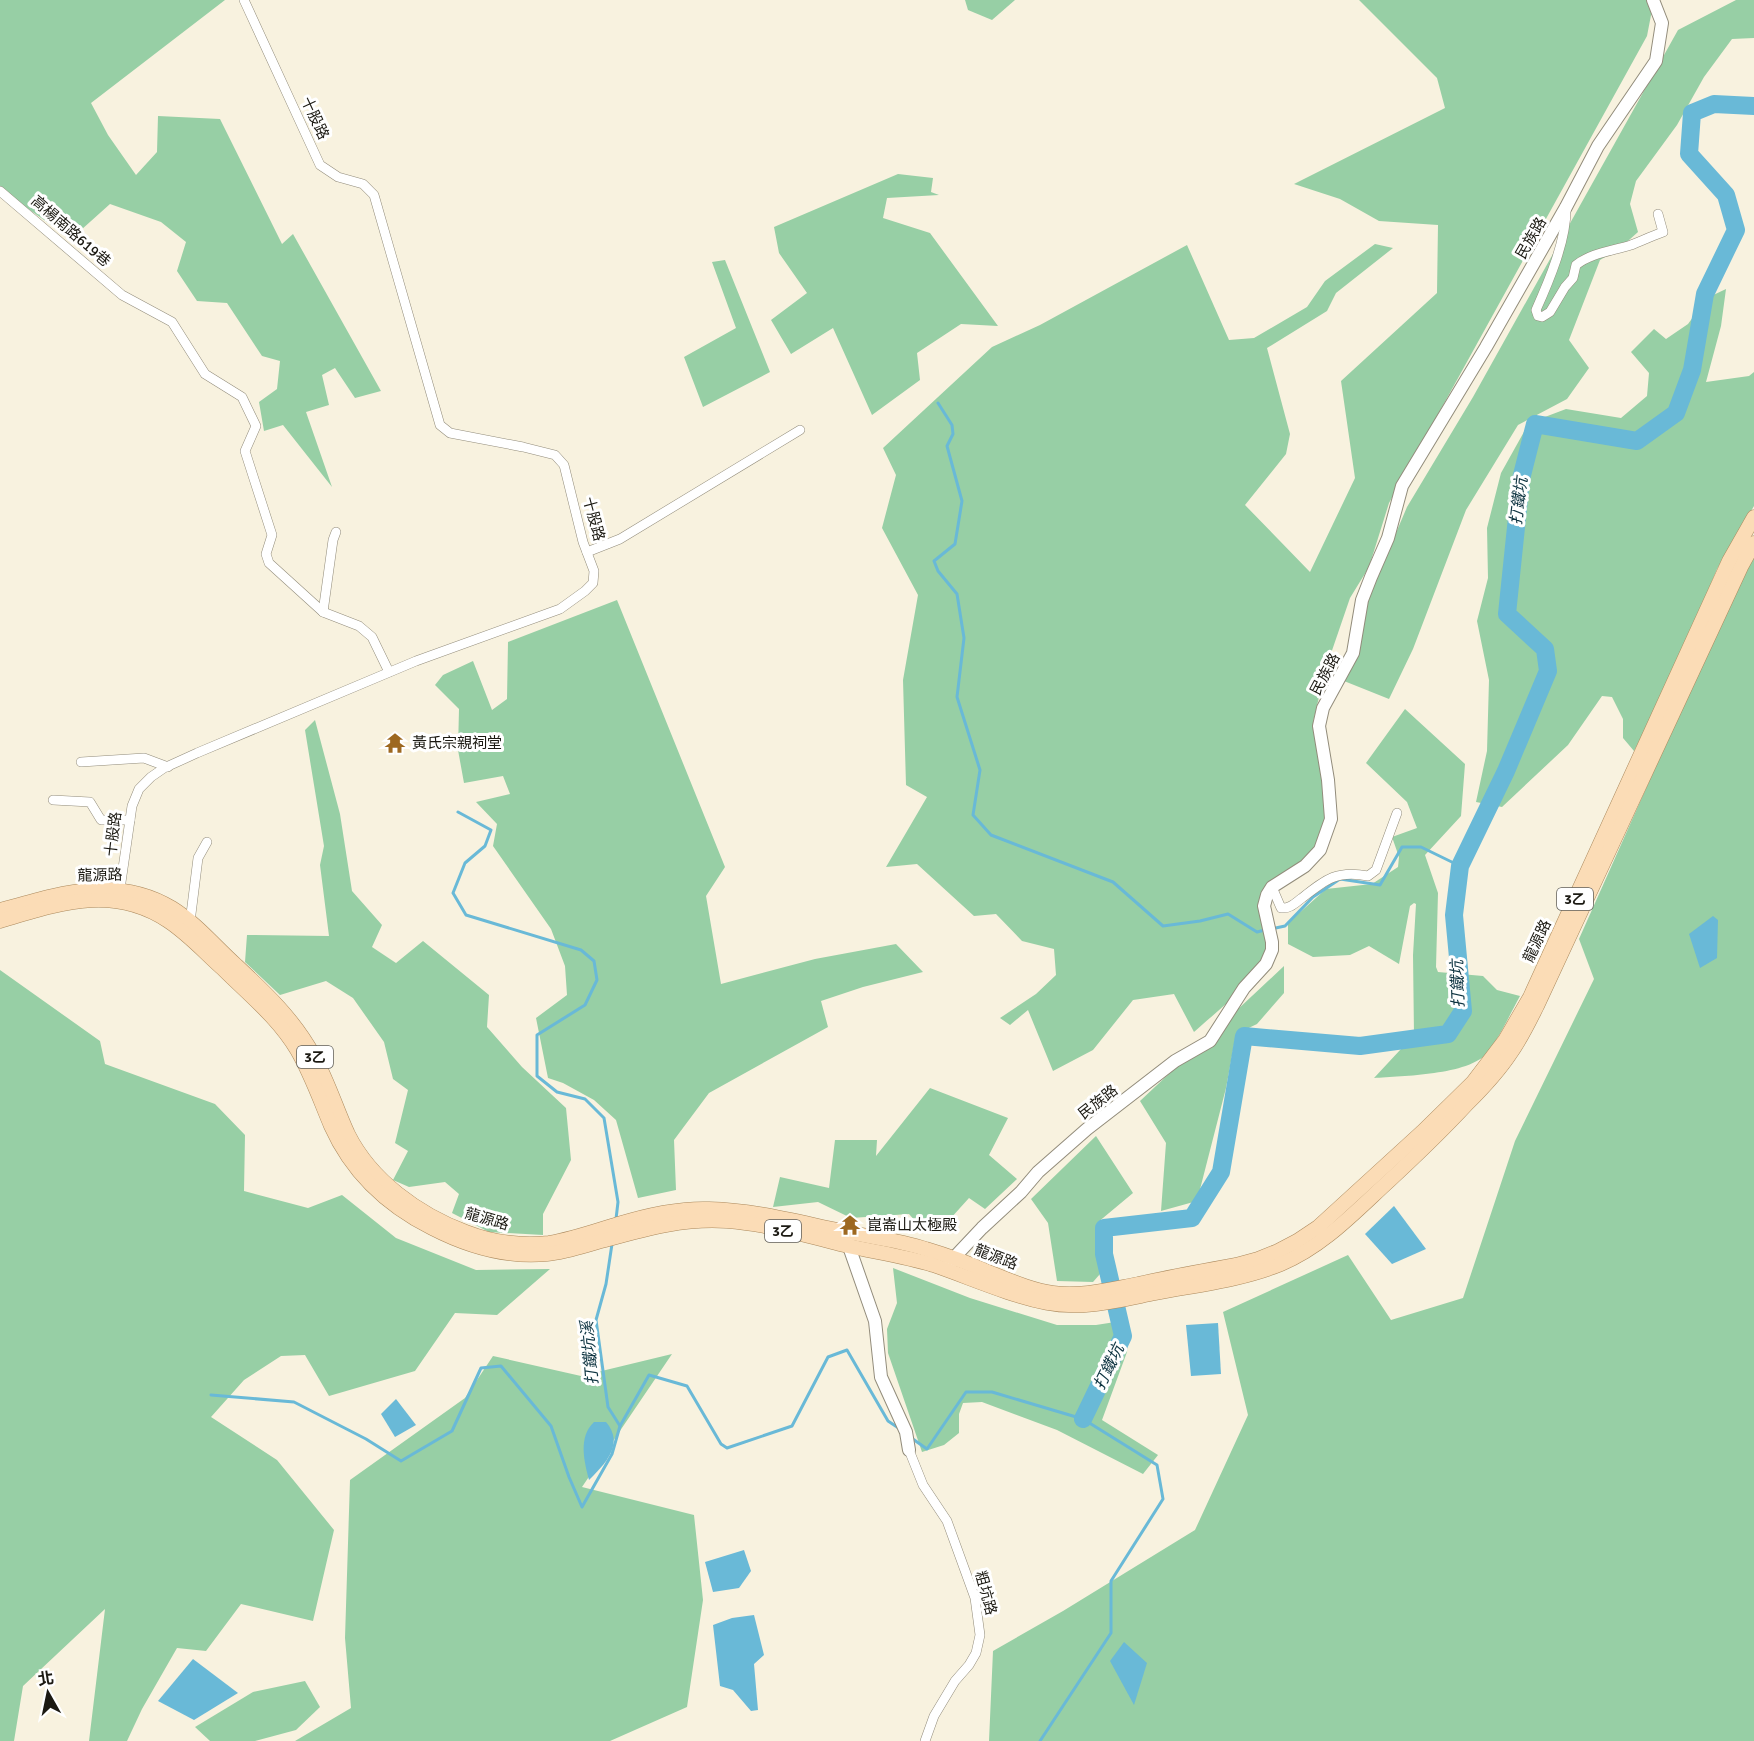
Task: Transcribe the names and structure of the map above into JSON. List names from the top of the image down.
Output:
{
  "streets": {
    "main road": ["龍源路", "3乙"],
    "street": [
      "十股路",
      "高楊南路619巷",
      "民族路",
      "粗坑路"
    ]
  },
  "crossings": [
    ["十股路", "龍源路"],
    ["十股路", "3乙"],
    ["民族路", "龍源路"],
    ["民族路", "3乙"],
    ["龍源路", "3乙"]
  ],
  "water": ["打鐵坑", "打鐵坑溪"],
  "places": {
    "temple": ["黃氏宗親祠堂", "崑崙山太極殿"]
  },
  "north": "top"
}
